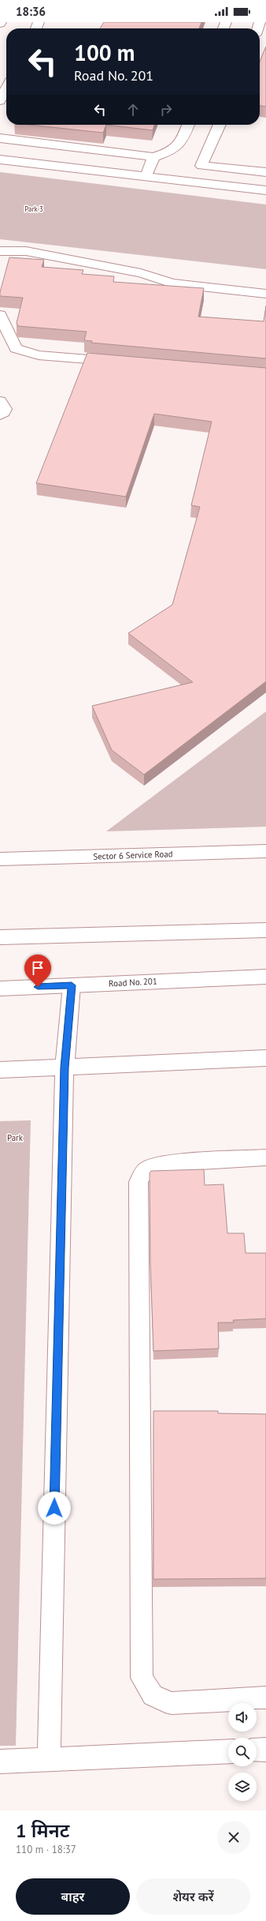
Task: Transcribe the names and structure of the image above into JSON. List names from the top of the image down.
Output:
{
  "streets": {
    "street": ["Sector 6 Service Road", "Road No. 201"]
  },
  "parks": ["Park 3", "Park"],
  "page": {
    "status": "18:36",
    "turn": ["100 m", "Road No. 201"],
    "heading": ["1 मिनट", "110 m · 18:37"],
    "buttons": ["बाहर", "शेयर करें"]
  }
}
